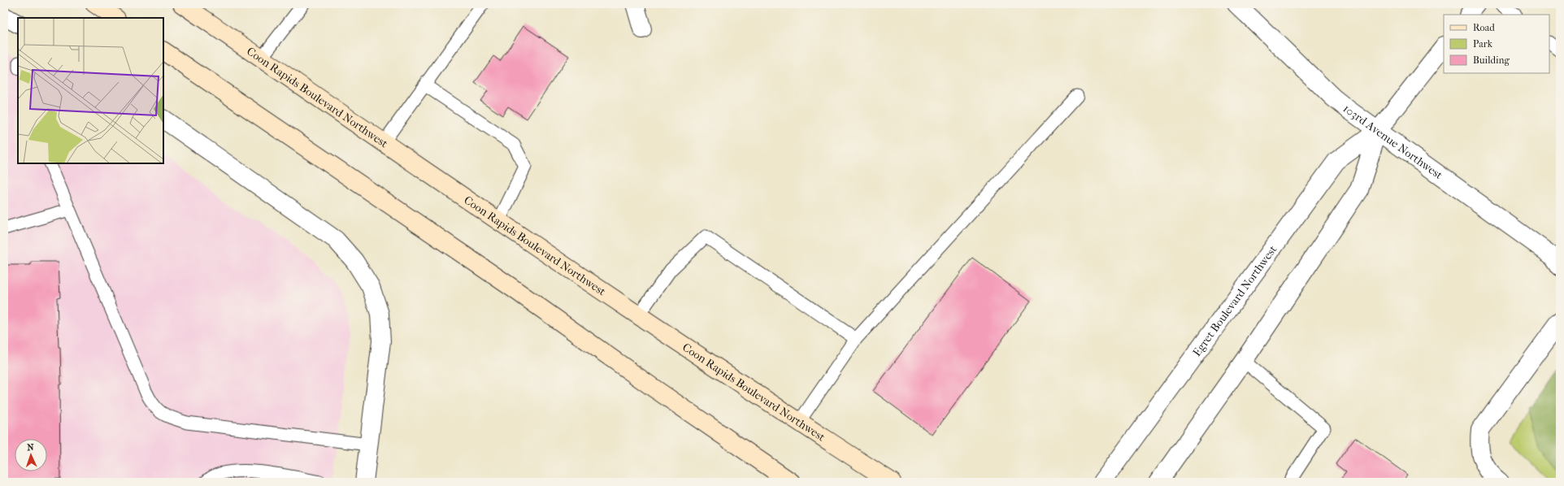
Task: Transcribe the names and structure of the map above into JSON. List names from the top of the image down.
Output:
{
  "streets": {
    "main road": ["Coon Rapids Boulevard Northwest"],
    "street": ["103rd Avenue Northwest", "Egret Boulevard Northwest"]
  },
  "crossings": [
    ["103rd Avenue Northwest", "Egret Boulevard Northwest"]
  ],
  "legend": ["Road", "Park", "Building"],
  "north": "top"
}
